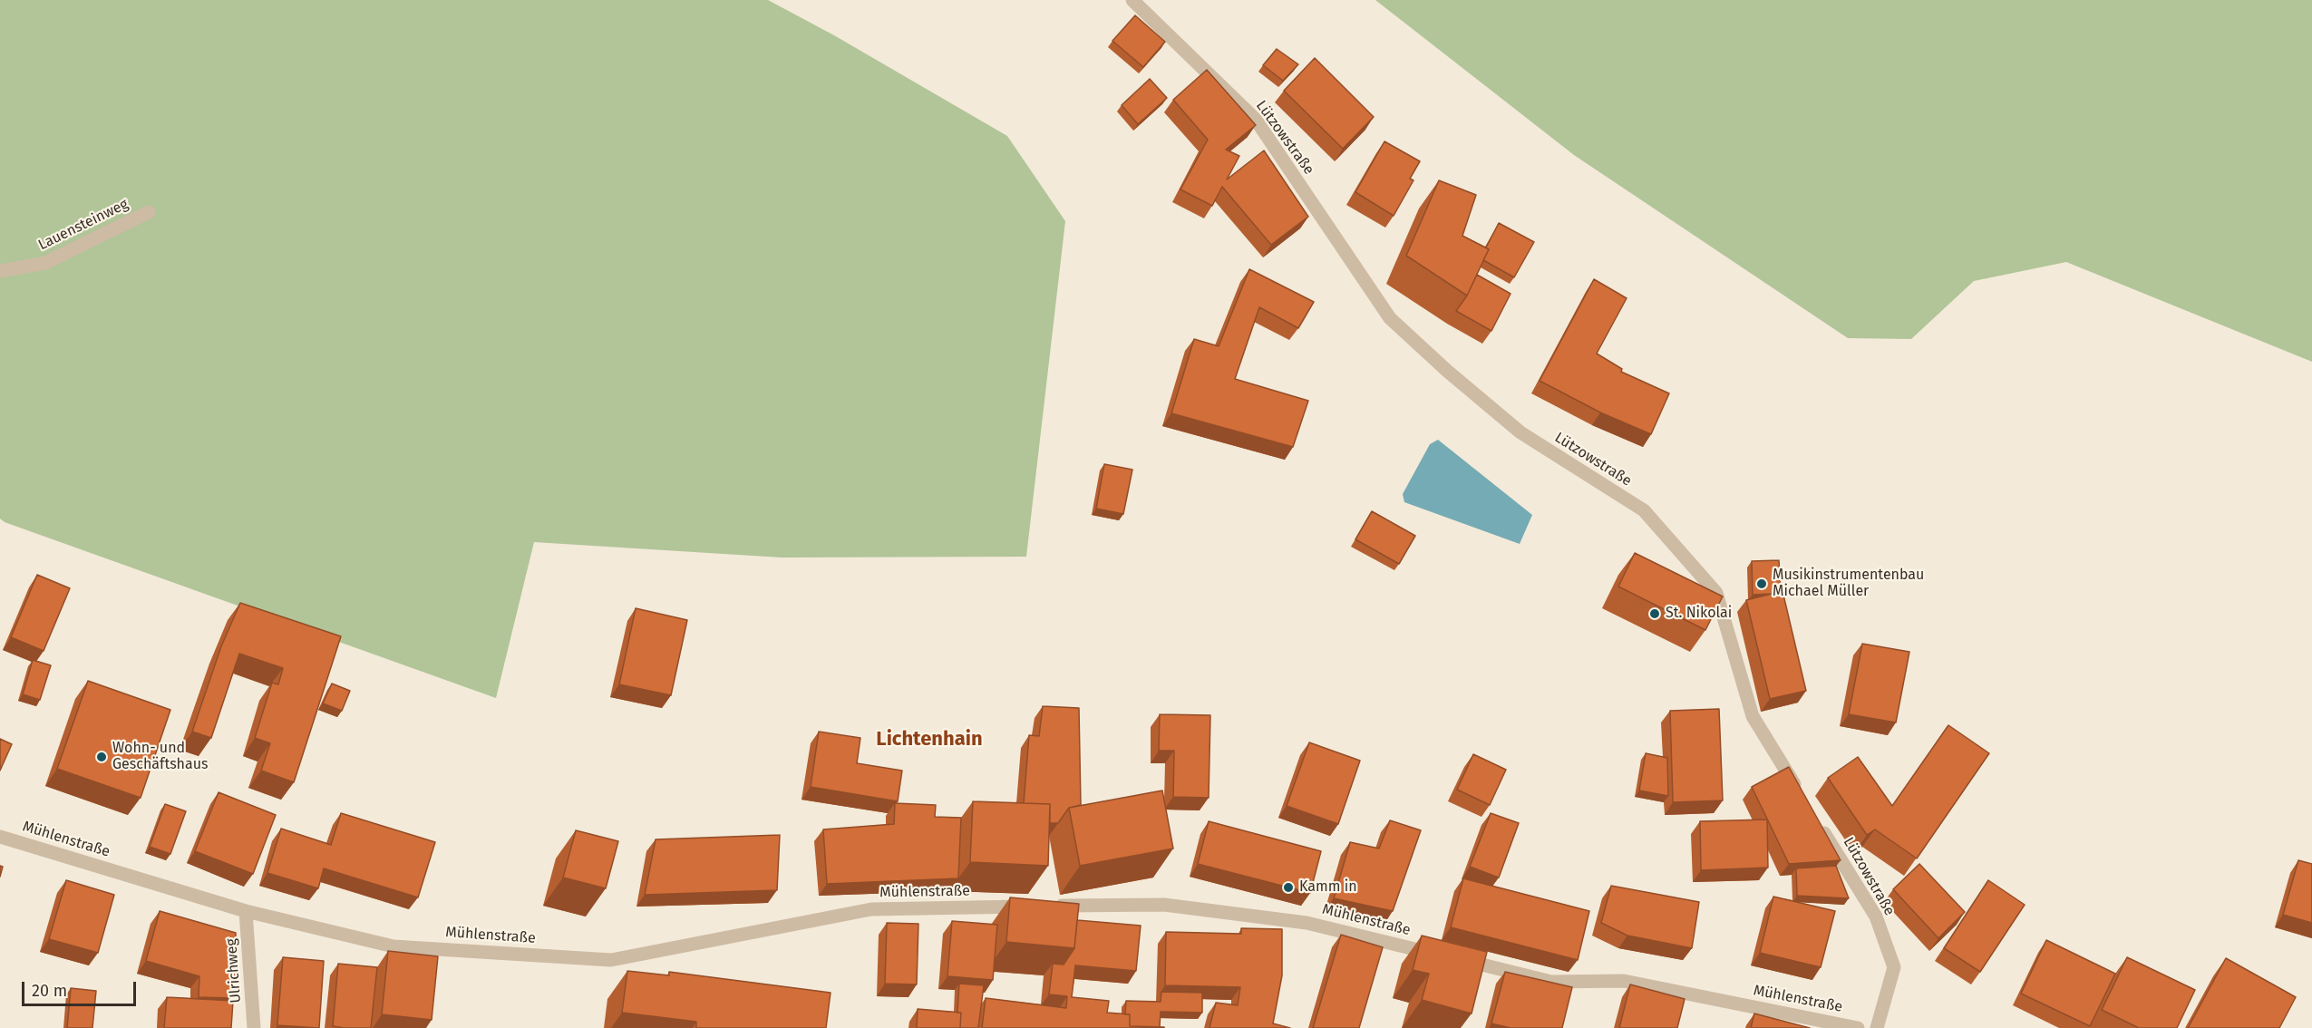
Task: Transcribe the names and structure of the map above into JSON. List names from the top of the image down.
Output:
{
  "streets": {
    "street": [
      "Lützowstraße",
      "Lauensteinweg",
      "Mühlenstraße",
      "Ulrichweg"
    ]
  },
  "crossings": [
    ["Mühlenstraße", "Ulrichweg"]
  ],
  "districts": ["Lichtenhain"],
  "places": [
    "Musikinstrumentenbau Michael Müller",
    "St. Nikolai",
    "Wohn- und Geschäftshaus",
    "Kamm in"
  ],
  "scale_bar": "20 m"
}
